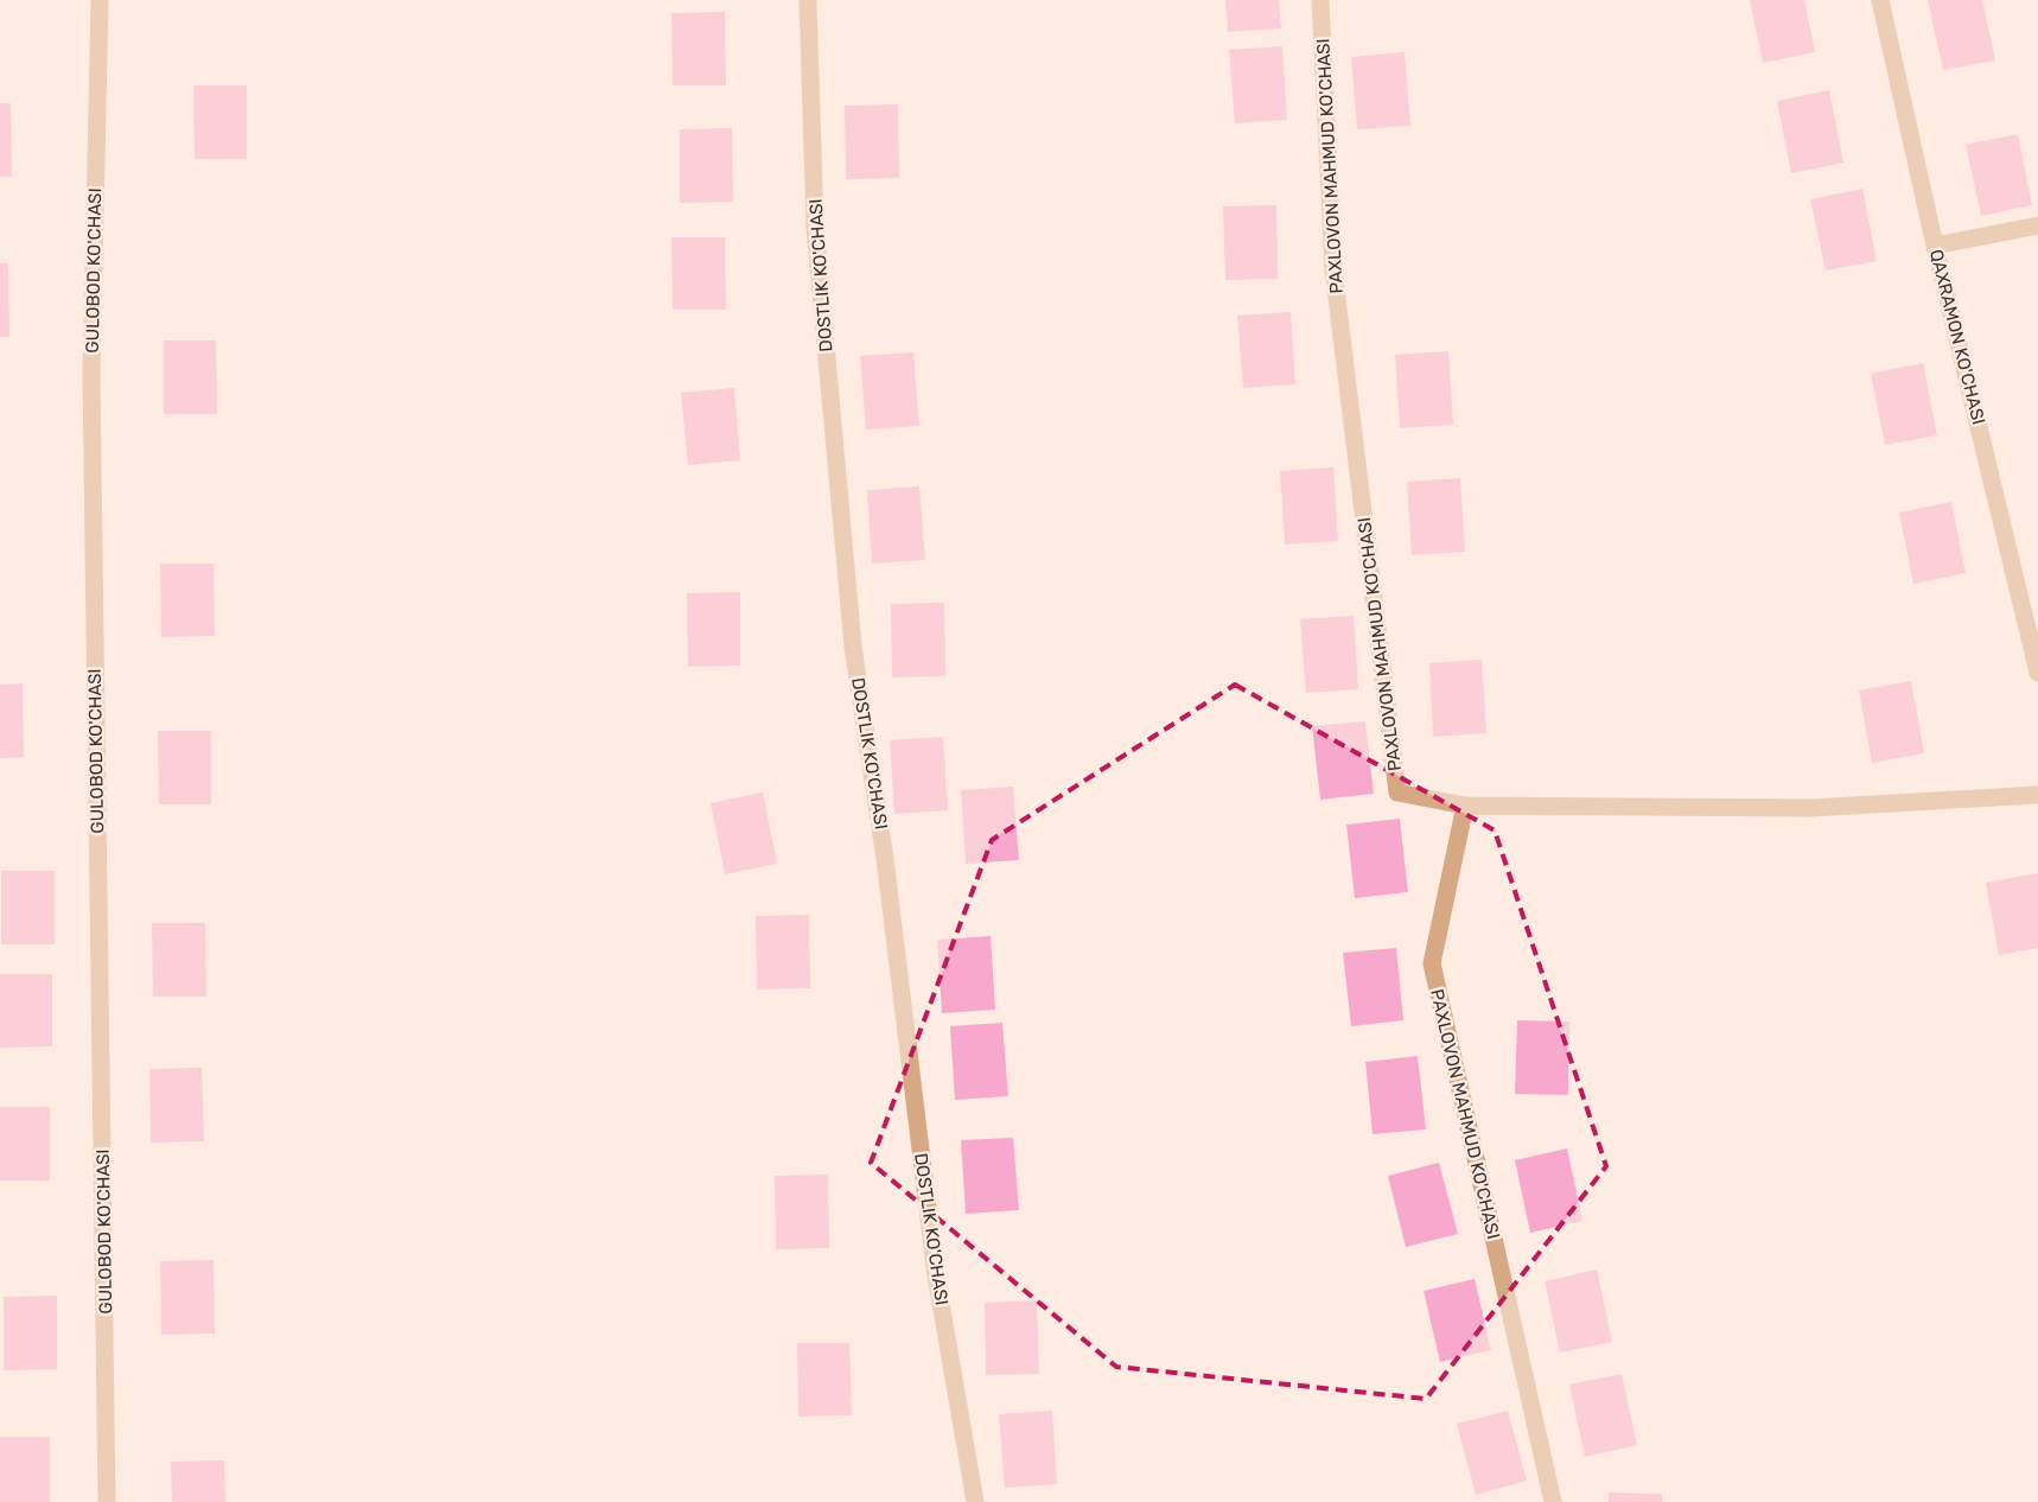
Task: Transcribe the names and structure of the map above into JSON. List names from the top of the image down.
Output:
{
  "streets": {
    "street": [
      "PAXLOVON MAHMUD KO'CHASI",
      "GULOBOD KO'CHASI",
      "DOSTLIK KO'CHASI",
      "QAXRAMON KO'CHASI"
    ]
  }
}
